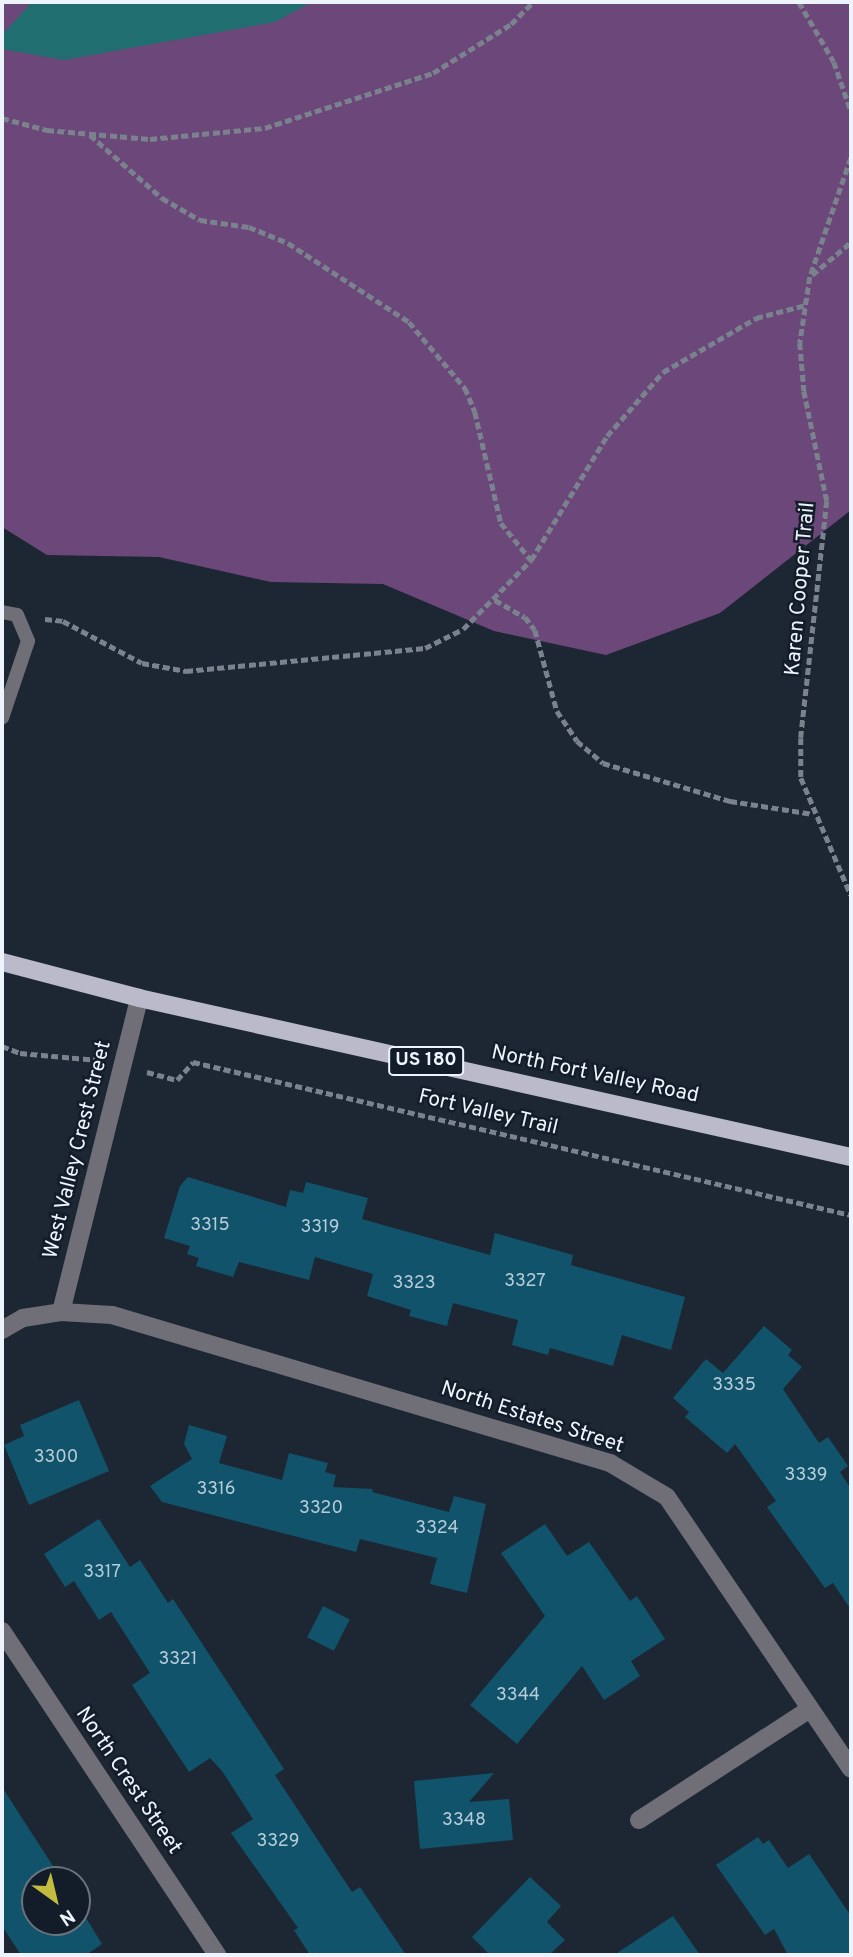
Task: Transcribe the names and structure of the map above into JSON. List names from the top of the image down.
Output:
{
  "streets": {
    "main road": ["US 180", "North Fort Valley Road"],
    "street": ["West Valley Crest Street", "North Estates Street", "North Crest Street"],
    "path": ["Karen Cooper Trail", "Fort Valley Trail"]
  },
  "crossings": [
    ["North Fort Valley Road", "West Valley Crest Street"],
    ["Fort Valley Trail", "West Valley Crest Street"],
    ["West Valley Crest Street", "North Estates Street"]
  ],
  "house_numbers": [
    "3315",
    "3319",
    "3327",
    "3323",
    "3335",
    "3300",
    "3339",
    "3316",
    "3320",
    "3324",
    "3317",
    "3321",
    "3344",
    "3348",
    "3329"
  ],
  "north": "bottom right"
}
